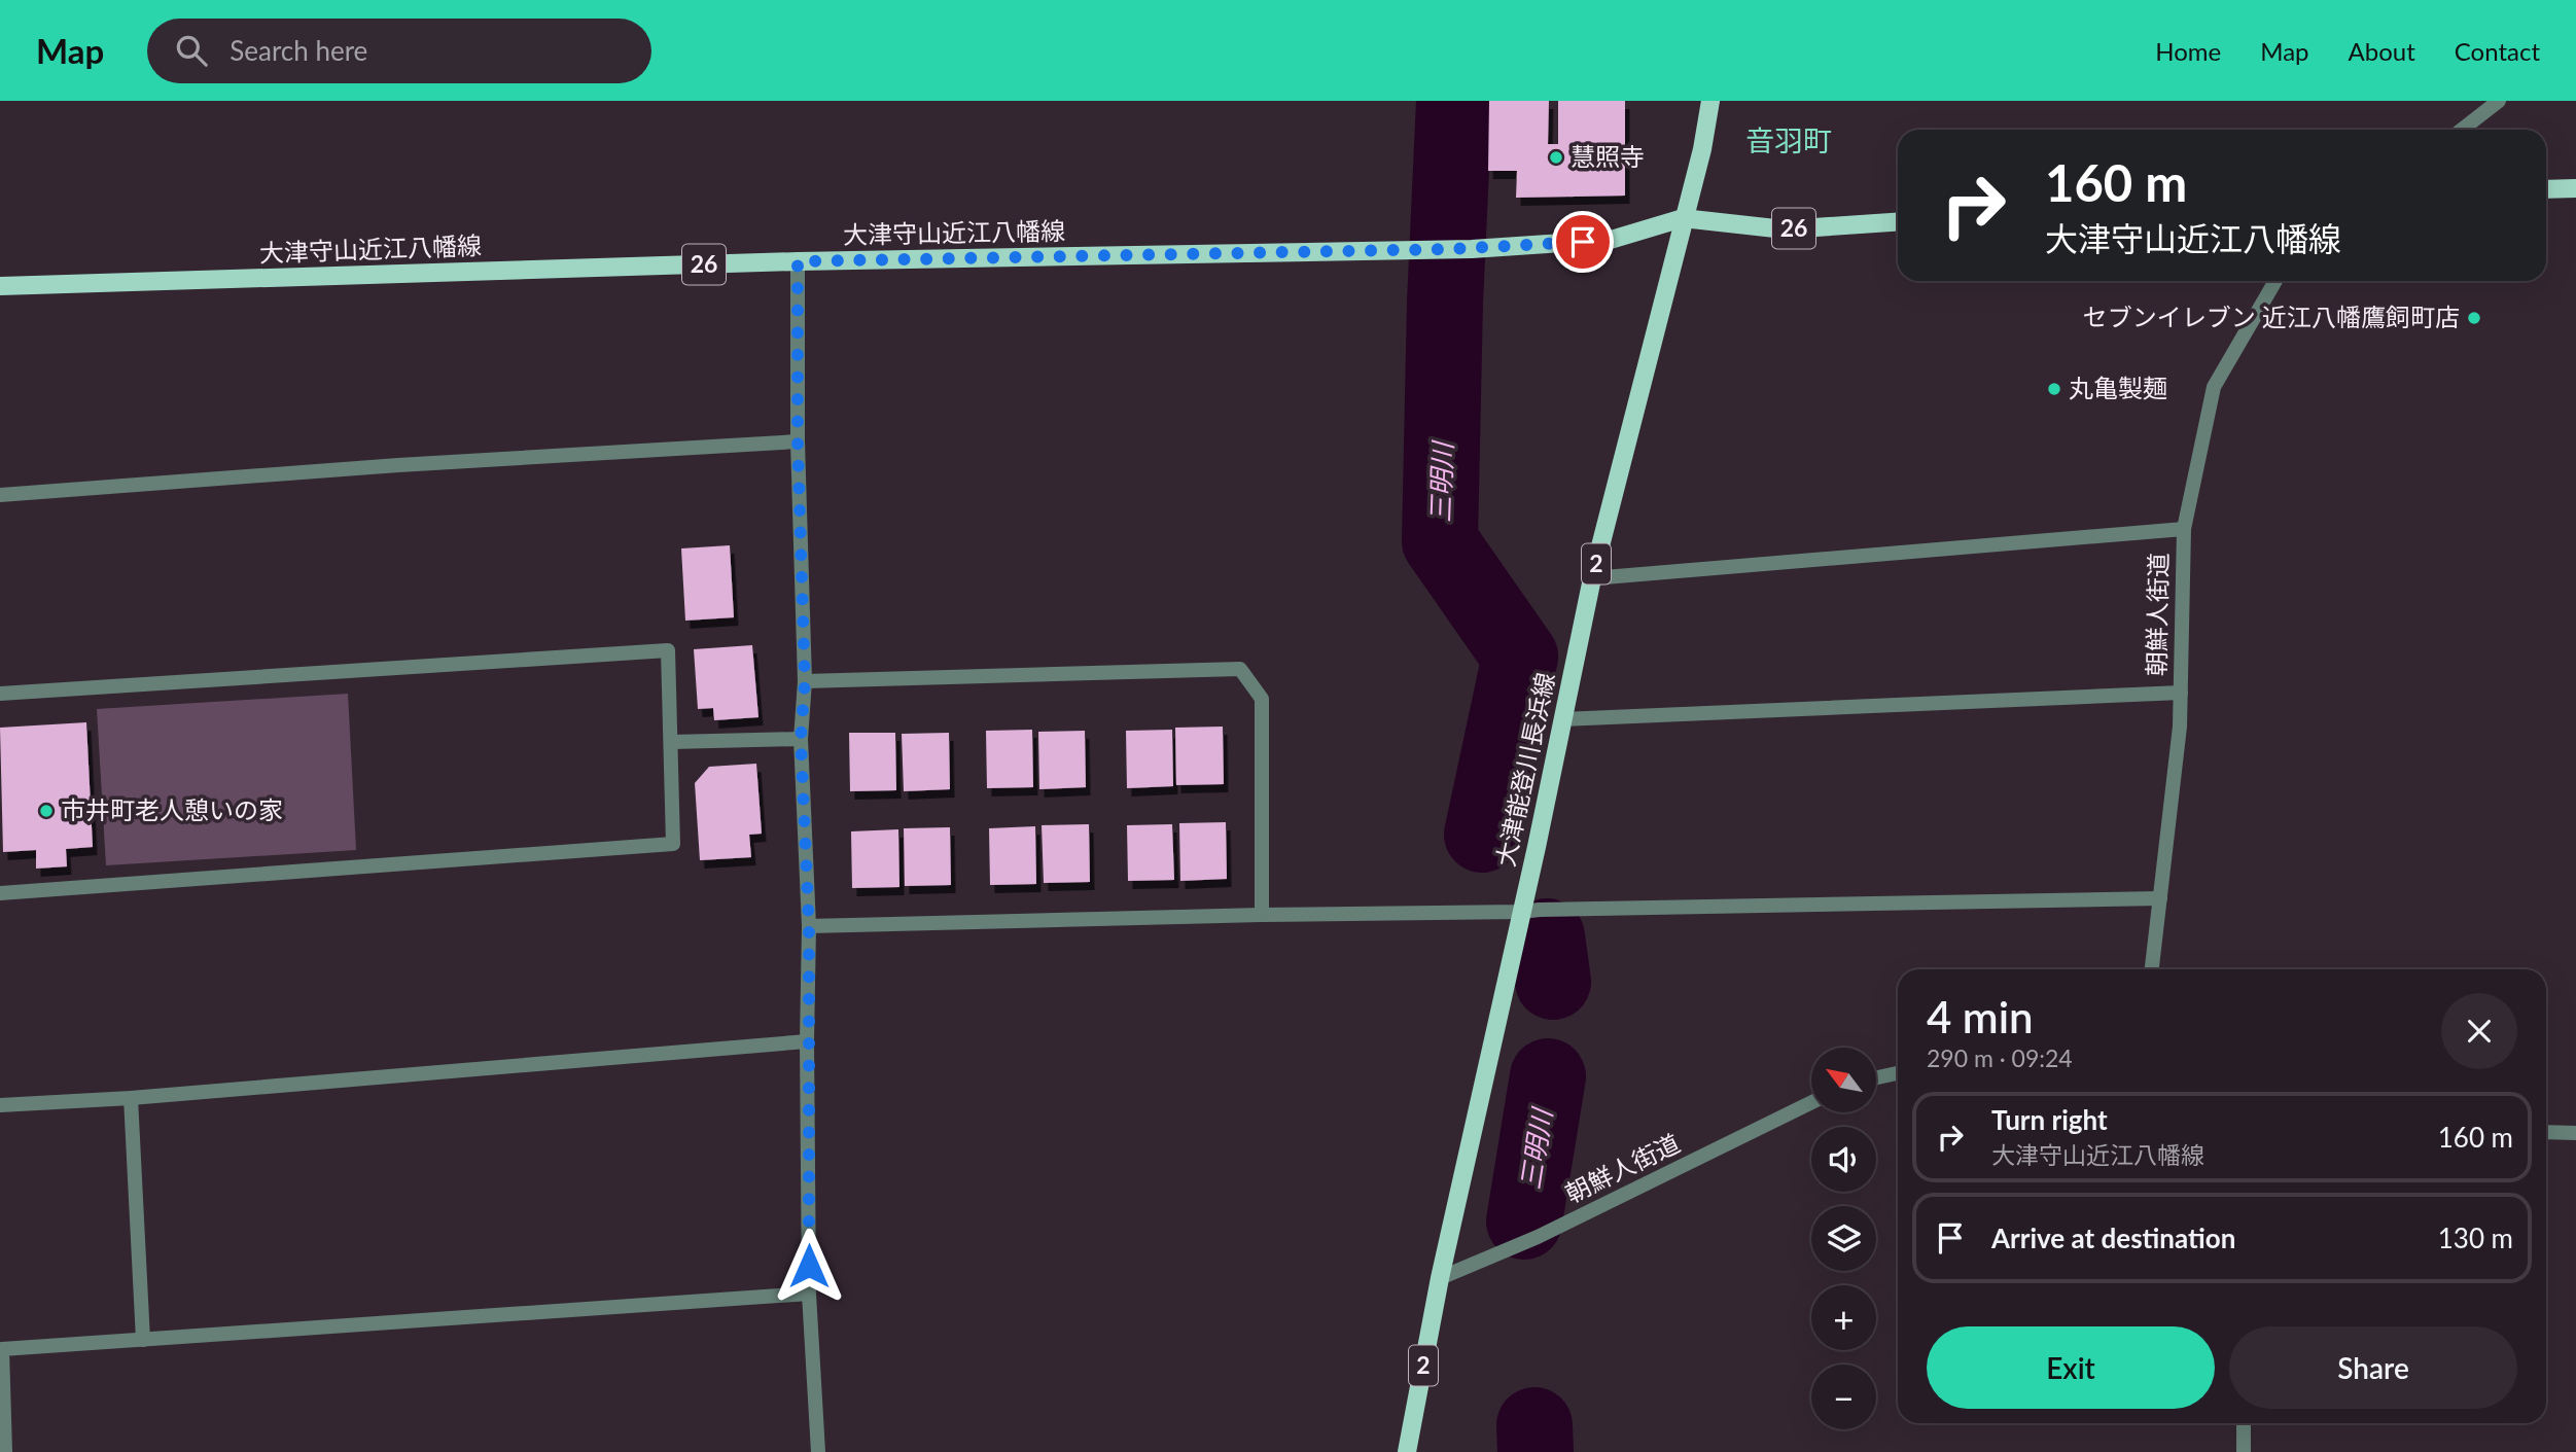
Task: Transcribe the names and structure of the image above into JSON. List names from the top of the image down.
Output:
{
  "streets": {
    "main road": [
      "26",
      "大津守山近江八幡線",
      "2",
      "大津能登川長浜線"
    ],
    "street": ["朝鮮人街道"]
  },
  "crossings": [
    ["大津守山近江八幡線", "大津能登川長浜線"],
    ["朝鮮人街道", "大津能登川長浜線"]
  ],
  "districts": ["音羽町"],
  "water": ["三明川"],
  "places": [
    "慧照寺",
    "セブンイレブン 近江八幡鷹飼町店",
    "丸亀製麺",
    "市井町老人憩いの家"
  ],
  "north": "top left",
  "page": {
    "header": "Map",
    "search": "Search here",
    "nav": [
      "Home",
      "Map",
      "About",
      "Contact"
    ],
    "turn": ["160 m", "大津守山近江八幡線"],
    "heading": ["4 min", "290 m · 09:24"],
    "map_buttons": ["+", "−"],
    "list": [
      {
        "name": "Turn right",
        "note": "大津守山近江八幡線",
        "value": "160 m"
      },
      {
        "name": "Arrive at destination",
        "value": "130 m"
      }
    ],
    "buttons": ["Exit", "Share"]
  }
}
